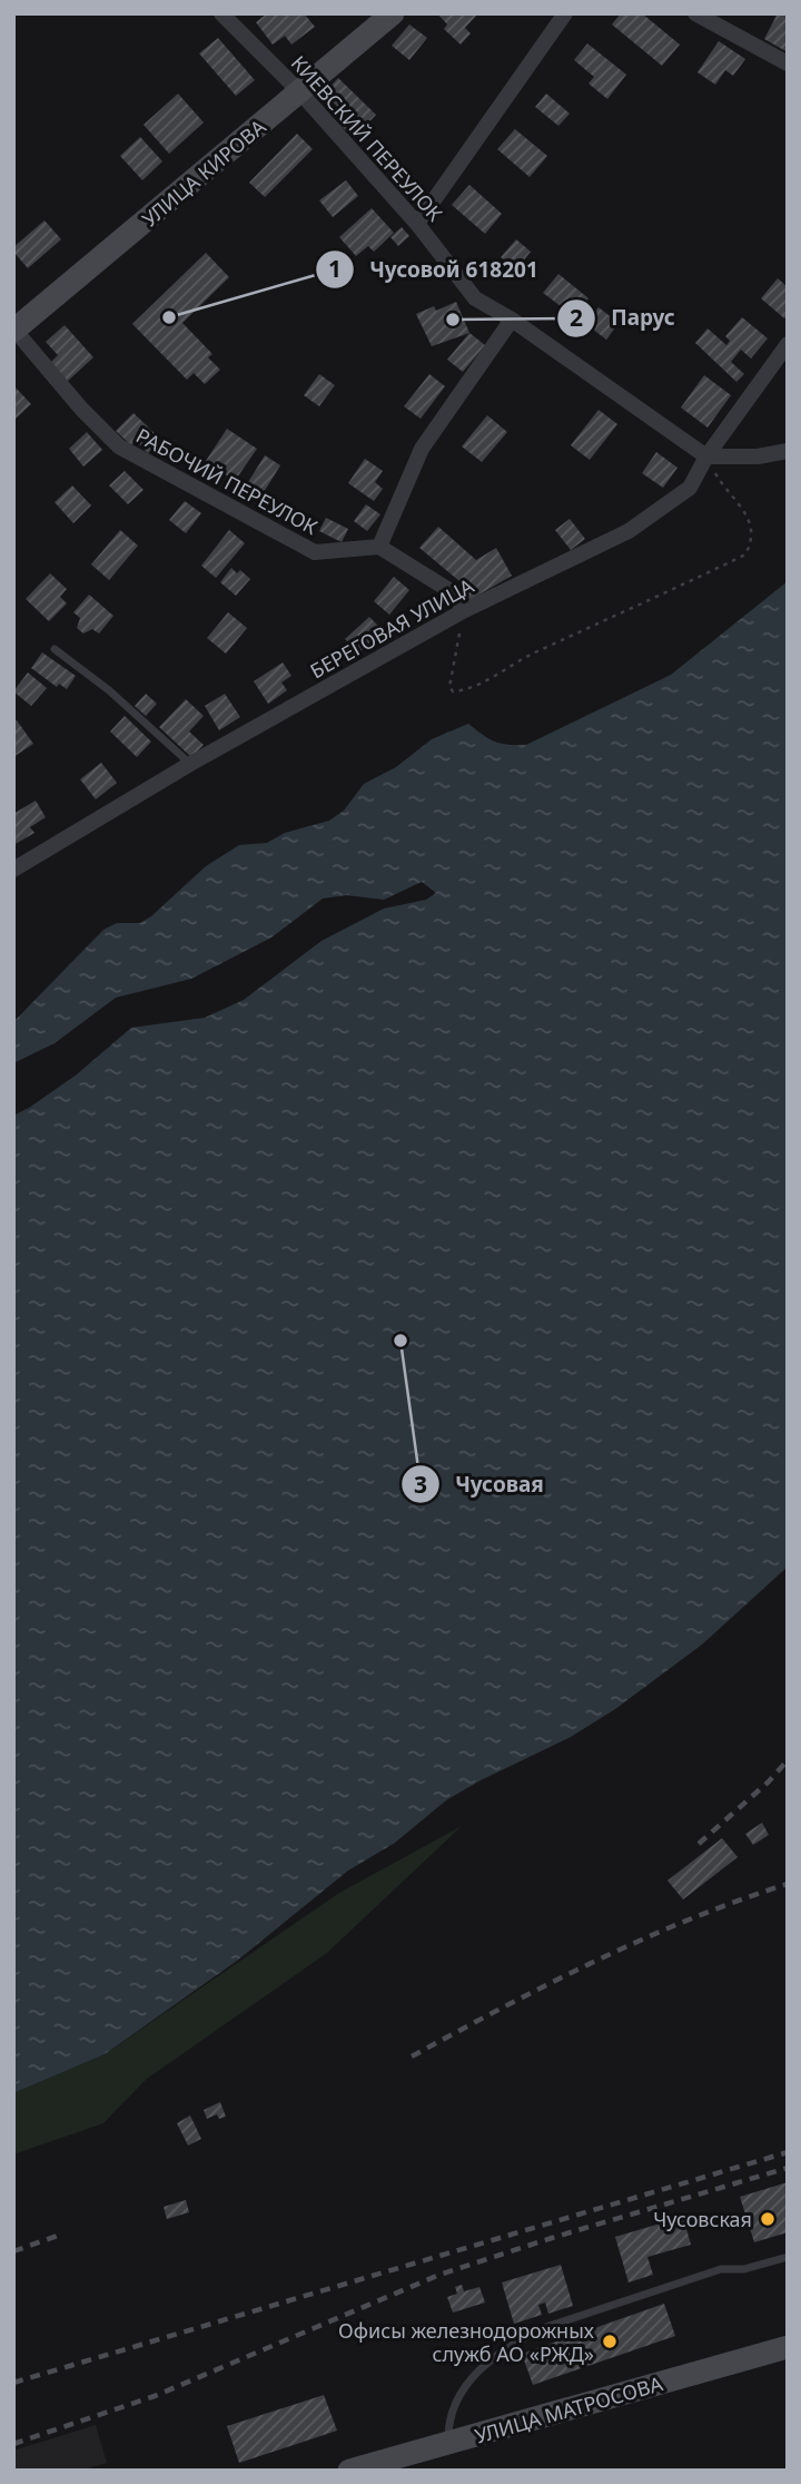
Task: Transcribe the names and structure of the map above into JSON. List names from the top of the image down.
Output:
{
  "streets": {
    "street": [
      "КИЕВСКИЙ ПЕРЕУЛОК",
      "УЛИЦА КИРОВА",
      "РАБОЧИЙ ПЕРЕУЛОК",
      "БЕРЕГОВАЯ УЛИЦА",
      "УЛИЦА МАТРОСОВА"
    ]
  },
  "crossings": [
    ["КИЕВСКИЙ ПЕРЕУЛОК", "УЛИЦА КИРОВА"],
    ["КИЕВСКИЙ ПЕРЕУЛОК", "БЕРЕГОВАЯ УЛИЦА"],
    ["УЛИЦА КИРОВА", "РАБОЧИЙ ПЕРЕУЛОК"]
  ],
  "places": [
    "Чусовой 618201",
    "Парус",
    "Чусовая",
    "Чусовская",
    "Офисы железнодорожных служб АО «РЖД»"
  ]
}
